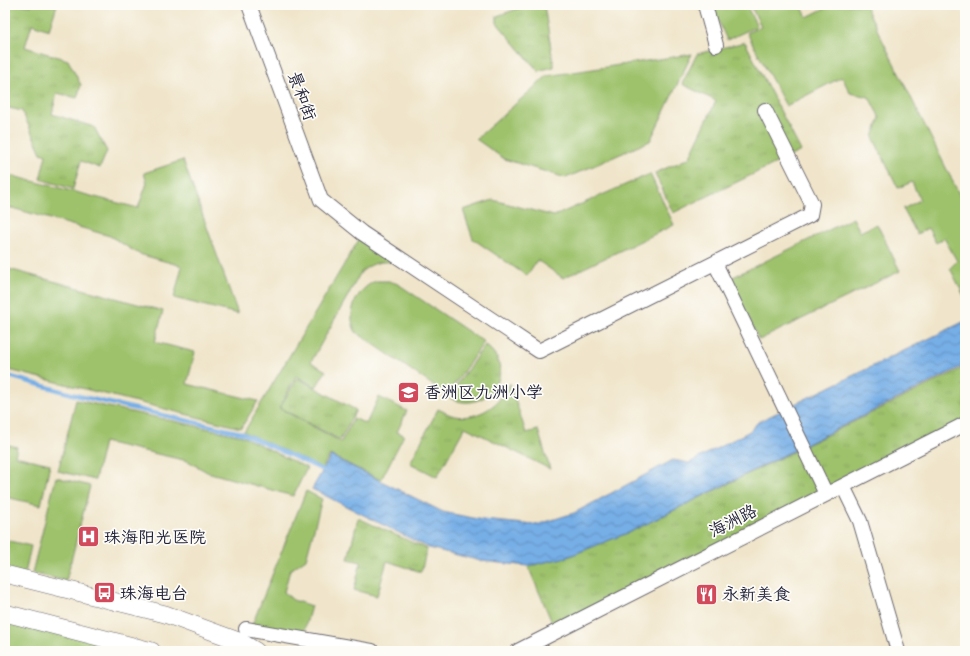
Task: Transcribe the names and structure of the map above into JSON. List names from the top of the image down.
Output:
{
  "streets": {
    "street": ["景和街", "海洲路"]
  },
  "places": {
    "school or university": ["香洲区九洲小学"],
    "hospital": ["珠海阳光医院"],
    "bus stop": ["珠海电台"],
    "restaurant": ["永新美食"]
  }
}
